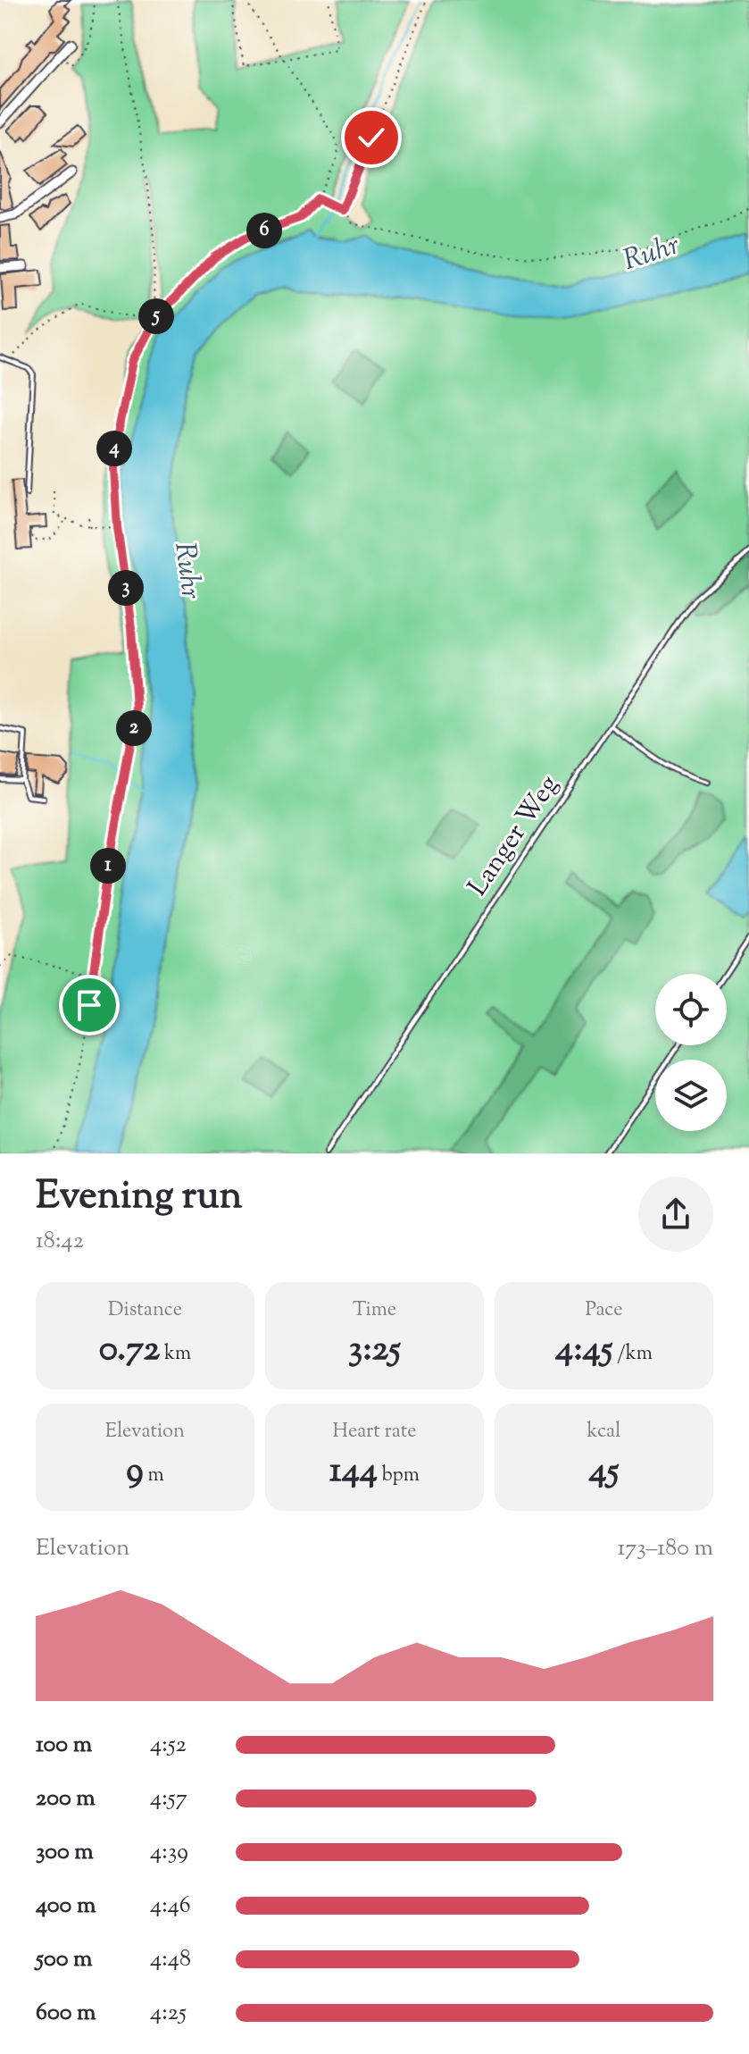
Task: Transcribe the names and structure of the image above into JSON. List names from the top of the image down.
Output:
{
  "streets": {
    "lane": ["Langer Weg"]
  },
  "water": ["Ruhr"],
  "page": {
    "pins": [
      "6",
      "5",
      "4",
      "3",
      "2",
      "1"
    ],
    "heading": ["Evening run", "18:42"],
    "stats": [
      ["Distance", "0.72 km"],
      ["Time", "3:25"],
      ["Pace", "4:45 /km"],
      ["Elevation", "9 m"],
      ["Heart rate", "144 bpm"],
      ["kcal", "45"]
    ],
    "chart": ["Elevation", "173–180 m"],
    "list": [
      {
        "name": "100 m",
        "note": "4:52"
      },
      {
        "name": "200 m",
        "note": "4:57"
      },
      {
        "name": "300 m",
        "note": "4:39"
      },
      {
        "name": "400 m",
        "note": "4:46"
      },
      {
        "name": "500 m",
        "note": "4:48"
      },
      {
        "name": "600 m",
        "note": "4:25"
      }
    ]
  }
}
